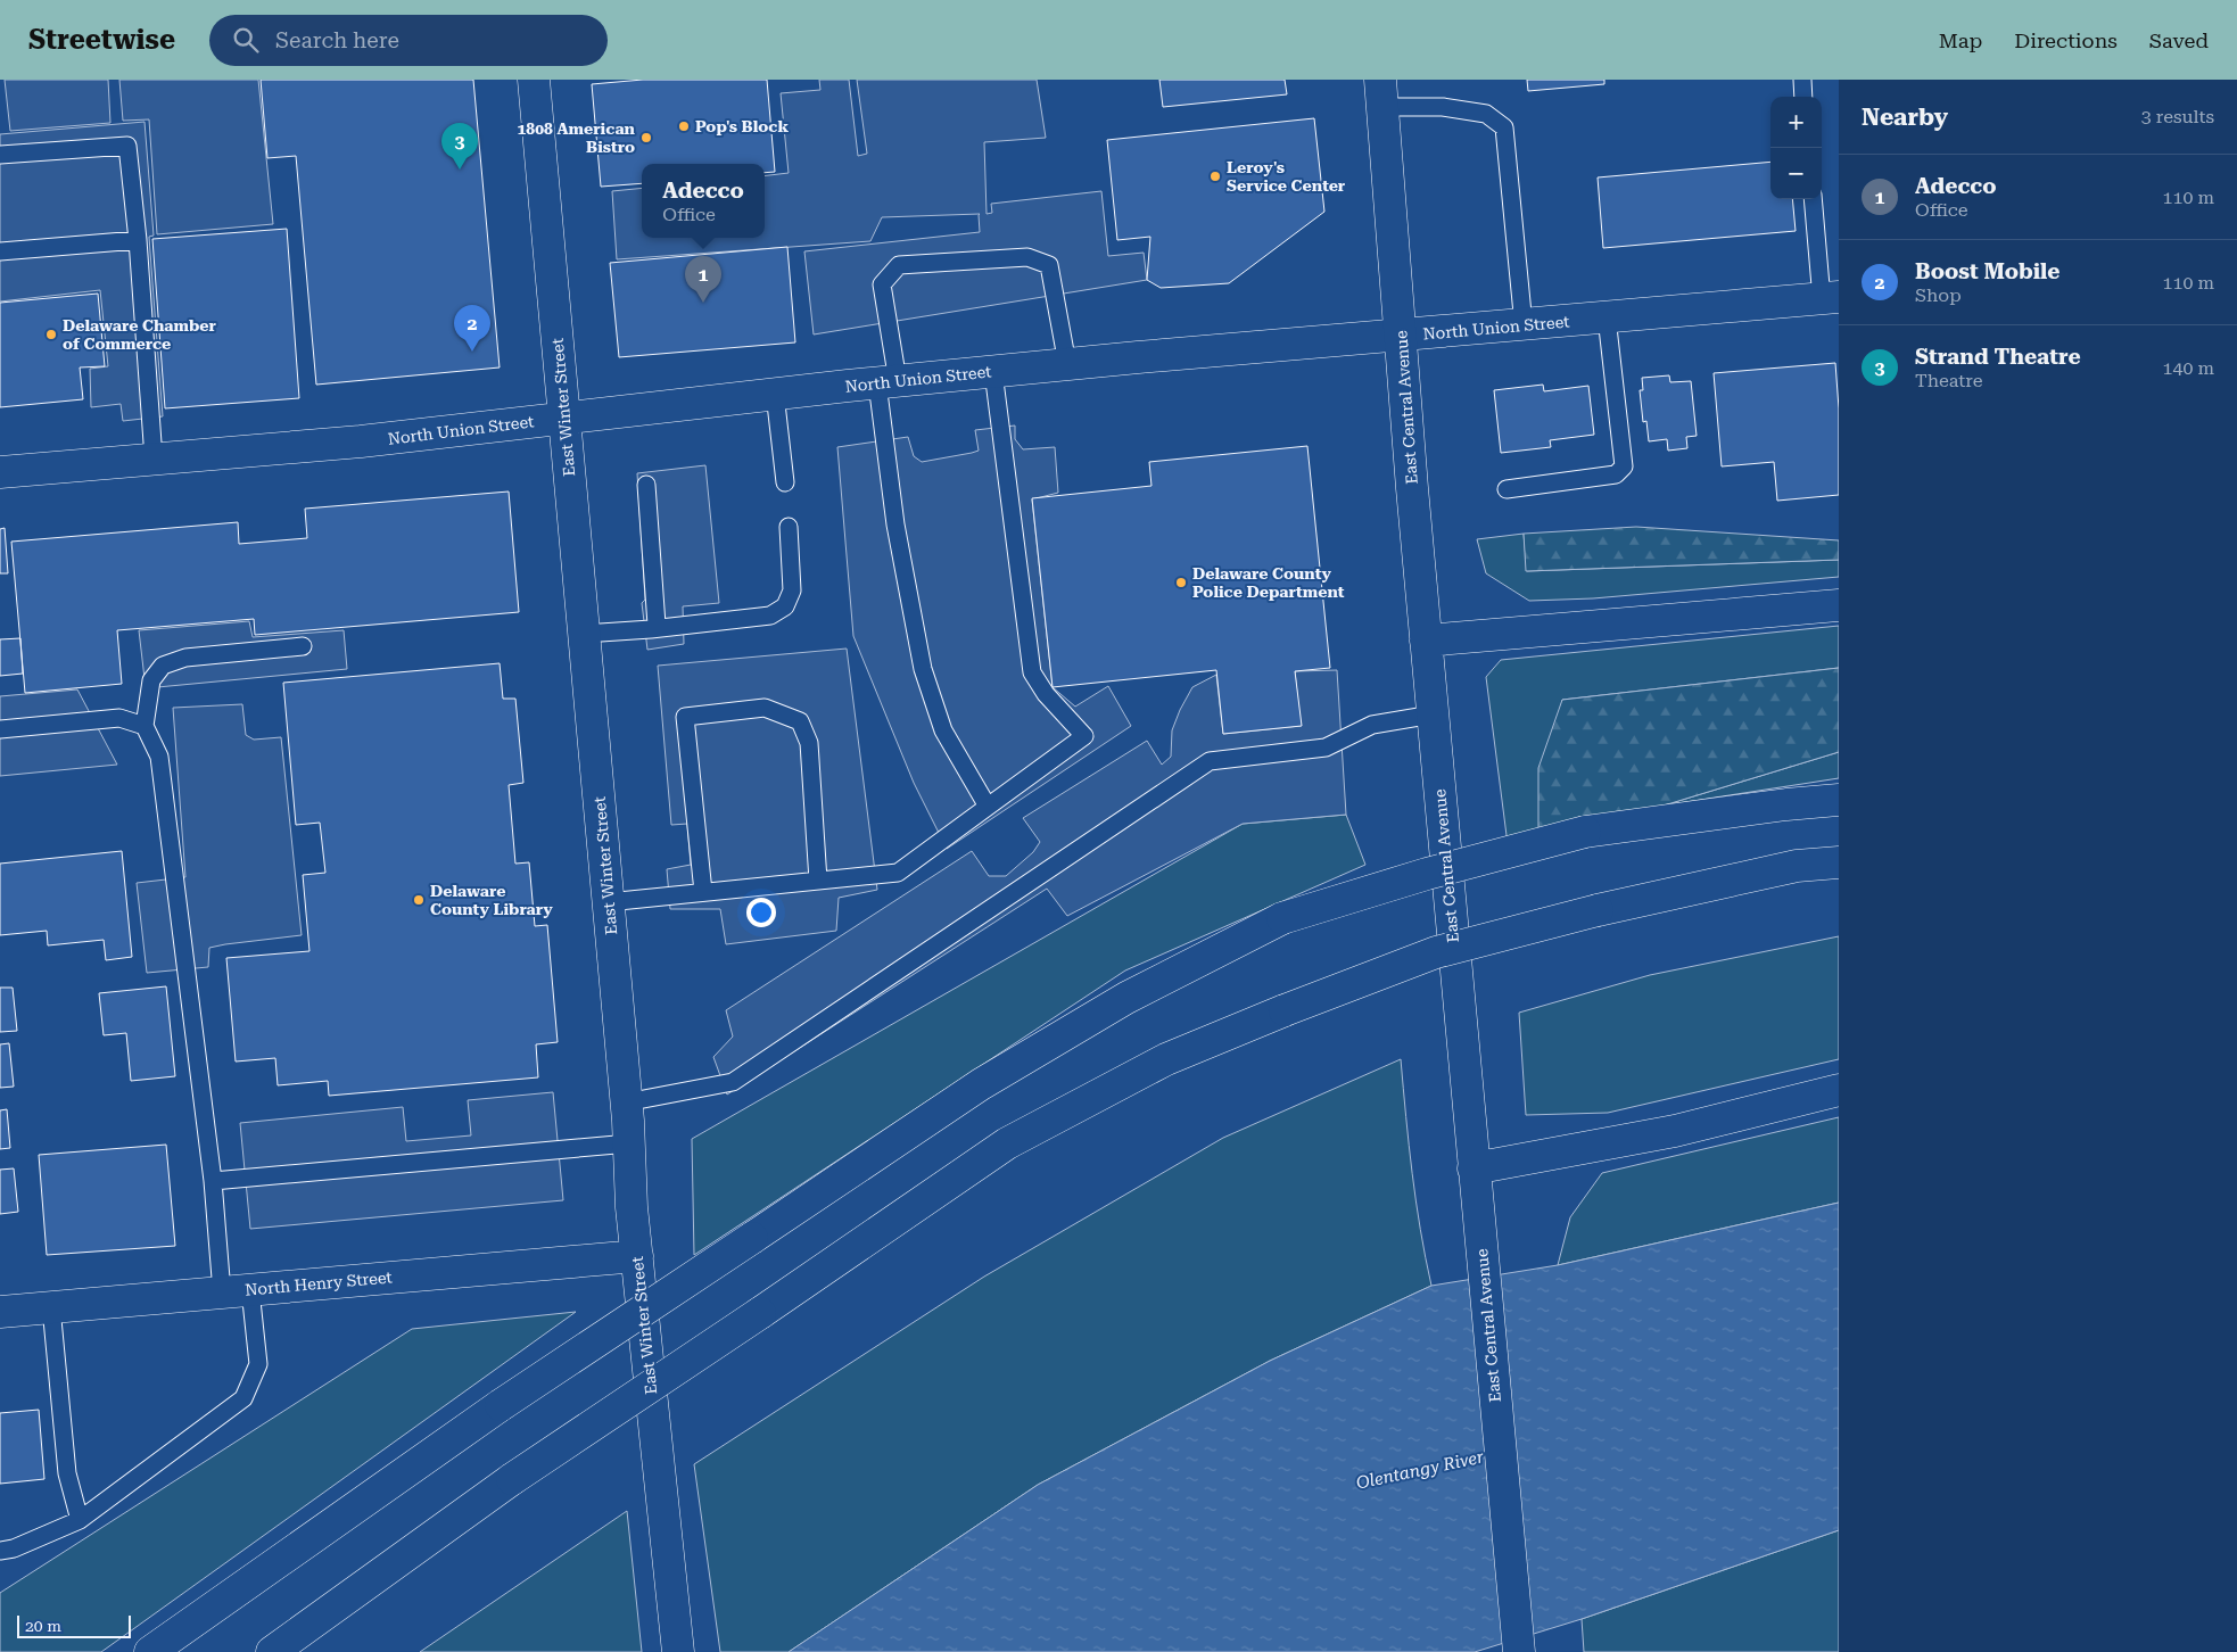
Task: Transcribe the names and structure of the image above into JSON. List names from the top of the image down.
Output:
{
  "streets": {
    "main road": [
      "North Union Street",
      "East Winter Street",
      "East Central Avenue",
      "North Henry Street"
    ]
  },
  "crossings": [
    ["North Union Street", "East Winter Street"],
    ["North Union Street", "East Central Avenue"],
    ["East Winter Street", "North Henry Street"]
  ],
  "water": ["Olentangy River"],
  "places": [
    "Pop's Block",
    "1808 American Bistro",
    "Leroy's Service Center",
    "Delaware Chamber of Commerce",
    "Delaware County Police Department",
    "Delaware County Library"
  ],
  "scale_bar": "20 m",
  "page": {
    "header": "Streetwise",
    "search": "Search here",
    "nav": ["Map", "Directions", "Saved"],
    "heading": ["Nearby", "3 results"],
    "map_buttons": ["+", "−"],
    "pins": ["3", "1", "2"],
    "list": [
      {
        "mark": "1",
        "name": "Adecco",
        "note": "Office",
        "value": "110 m"
      },
      {
        "mark": "2",
        "name": "Boost Mobile",
        "note": "Shop",
        "value": "110 m"
      },
      {
        "mark": "3",
        "name": "Strand Theatre",
        "note": "Theatre",
        "value": "140 m"
      }
    ],
    "popup": ["Adecco", "Office"],
    "scale": "20 m"
  }
}
